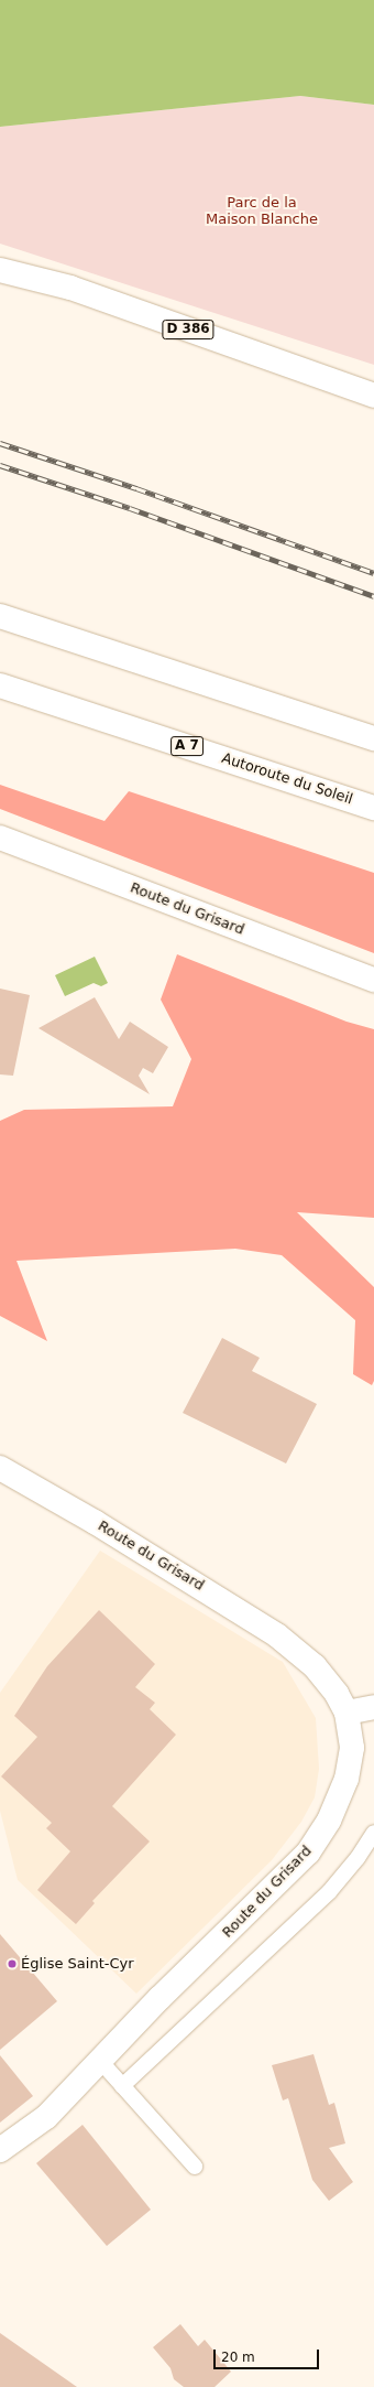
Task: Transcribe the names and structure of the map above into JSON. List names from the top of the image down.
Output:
{
  "streets": {
    "main road": [
      "D 386",
      "A 7",
      "Autoroute du Soleil",
      "Route du Grisard"
    ]
  },
  "parks": ["Parc de la Maison Blanche"],
  "places": ["Église Saint-Cyr"],
  "scale_bar": "20 m"
}
